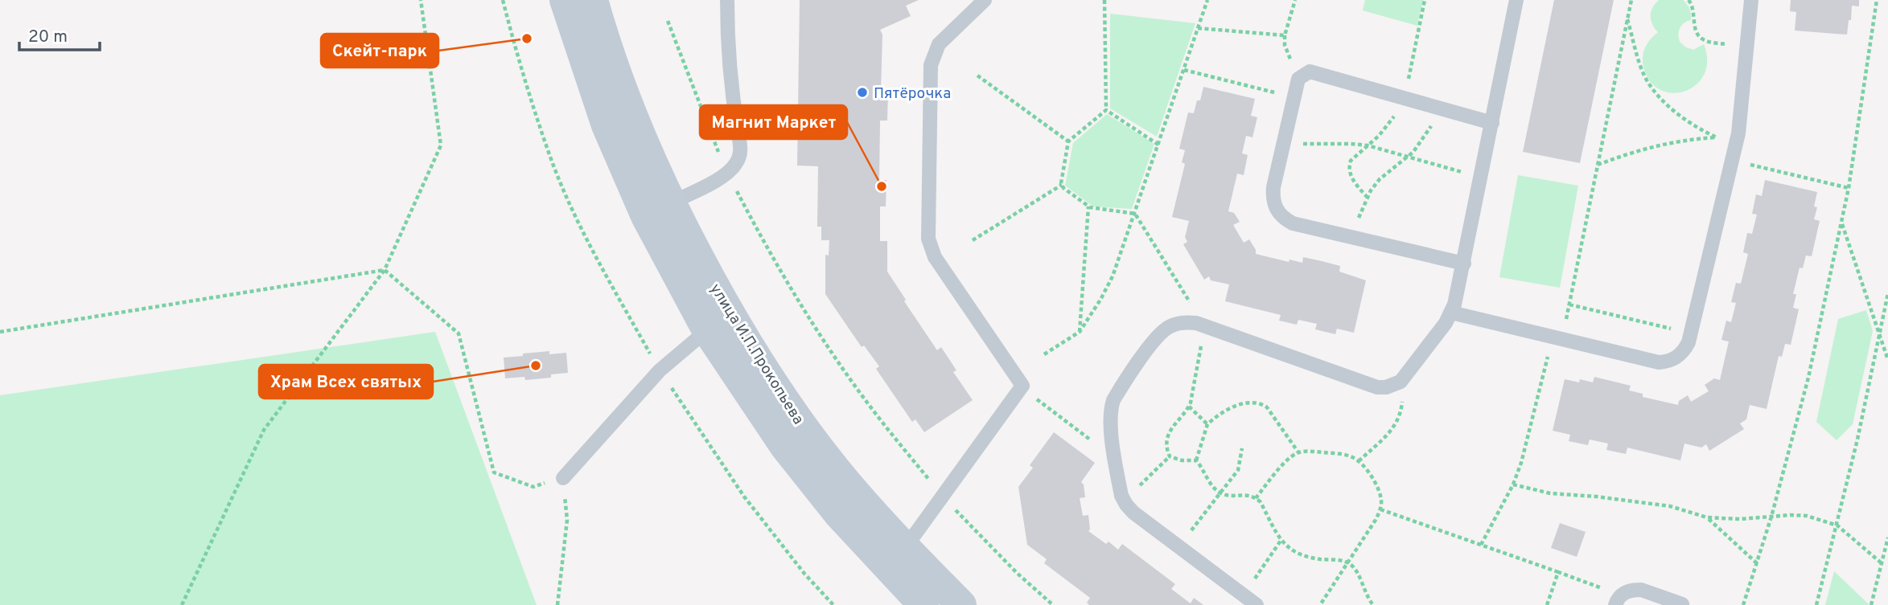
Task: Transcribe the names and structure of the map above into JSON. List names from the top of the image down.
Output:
{
  "streets": {
    "street": ["улица И.П.Прокопьева"]
  },
  "places": [
    "Скейт-парк",
    "Пятёрочка",
    "Магнит Маркет",
    "Храм Всех святых"
  ],
  "scale_bar": "20 m"
}
